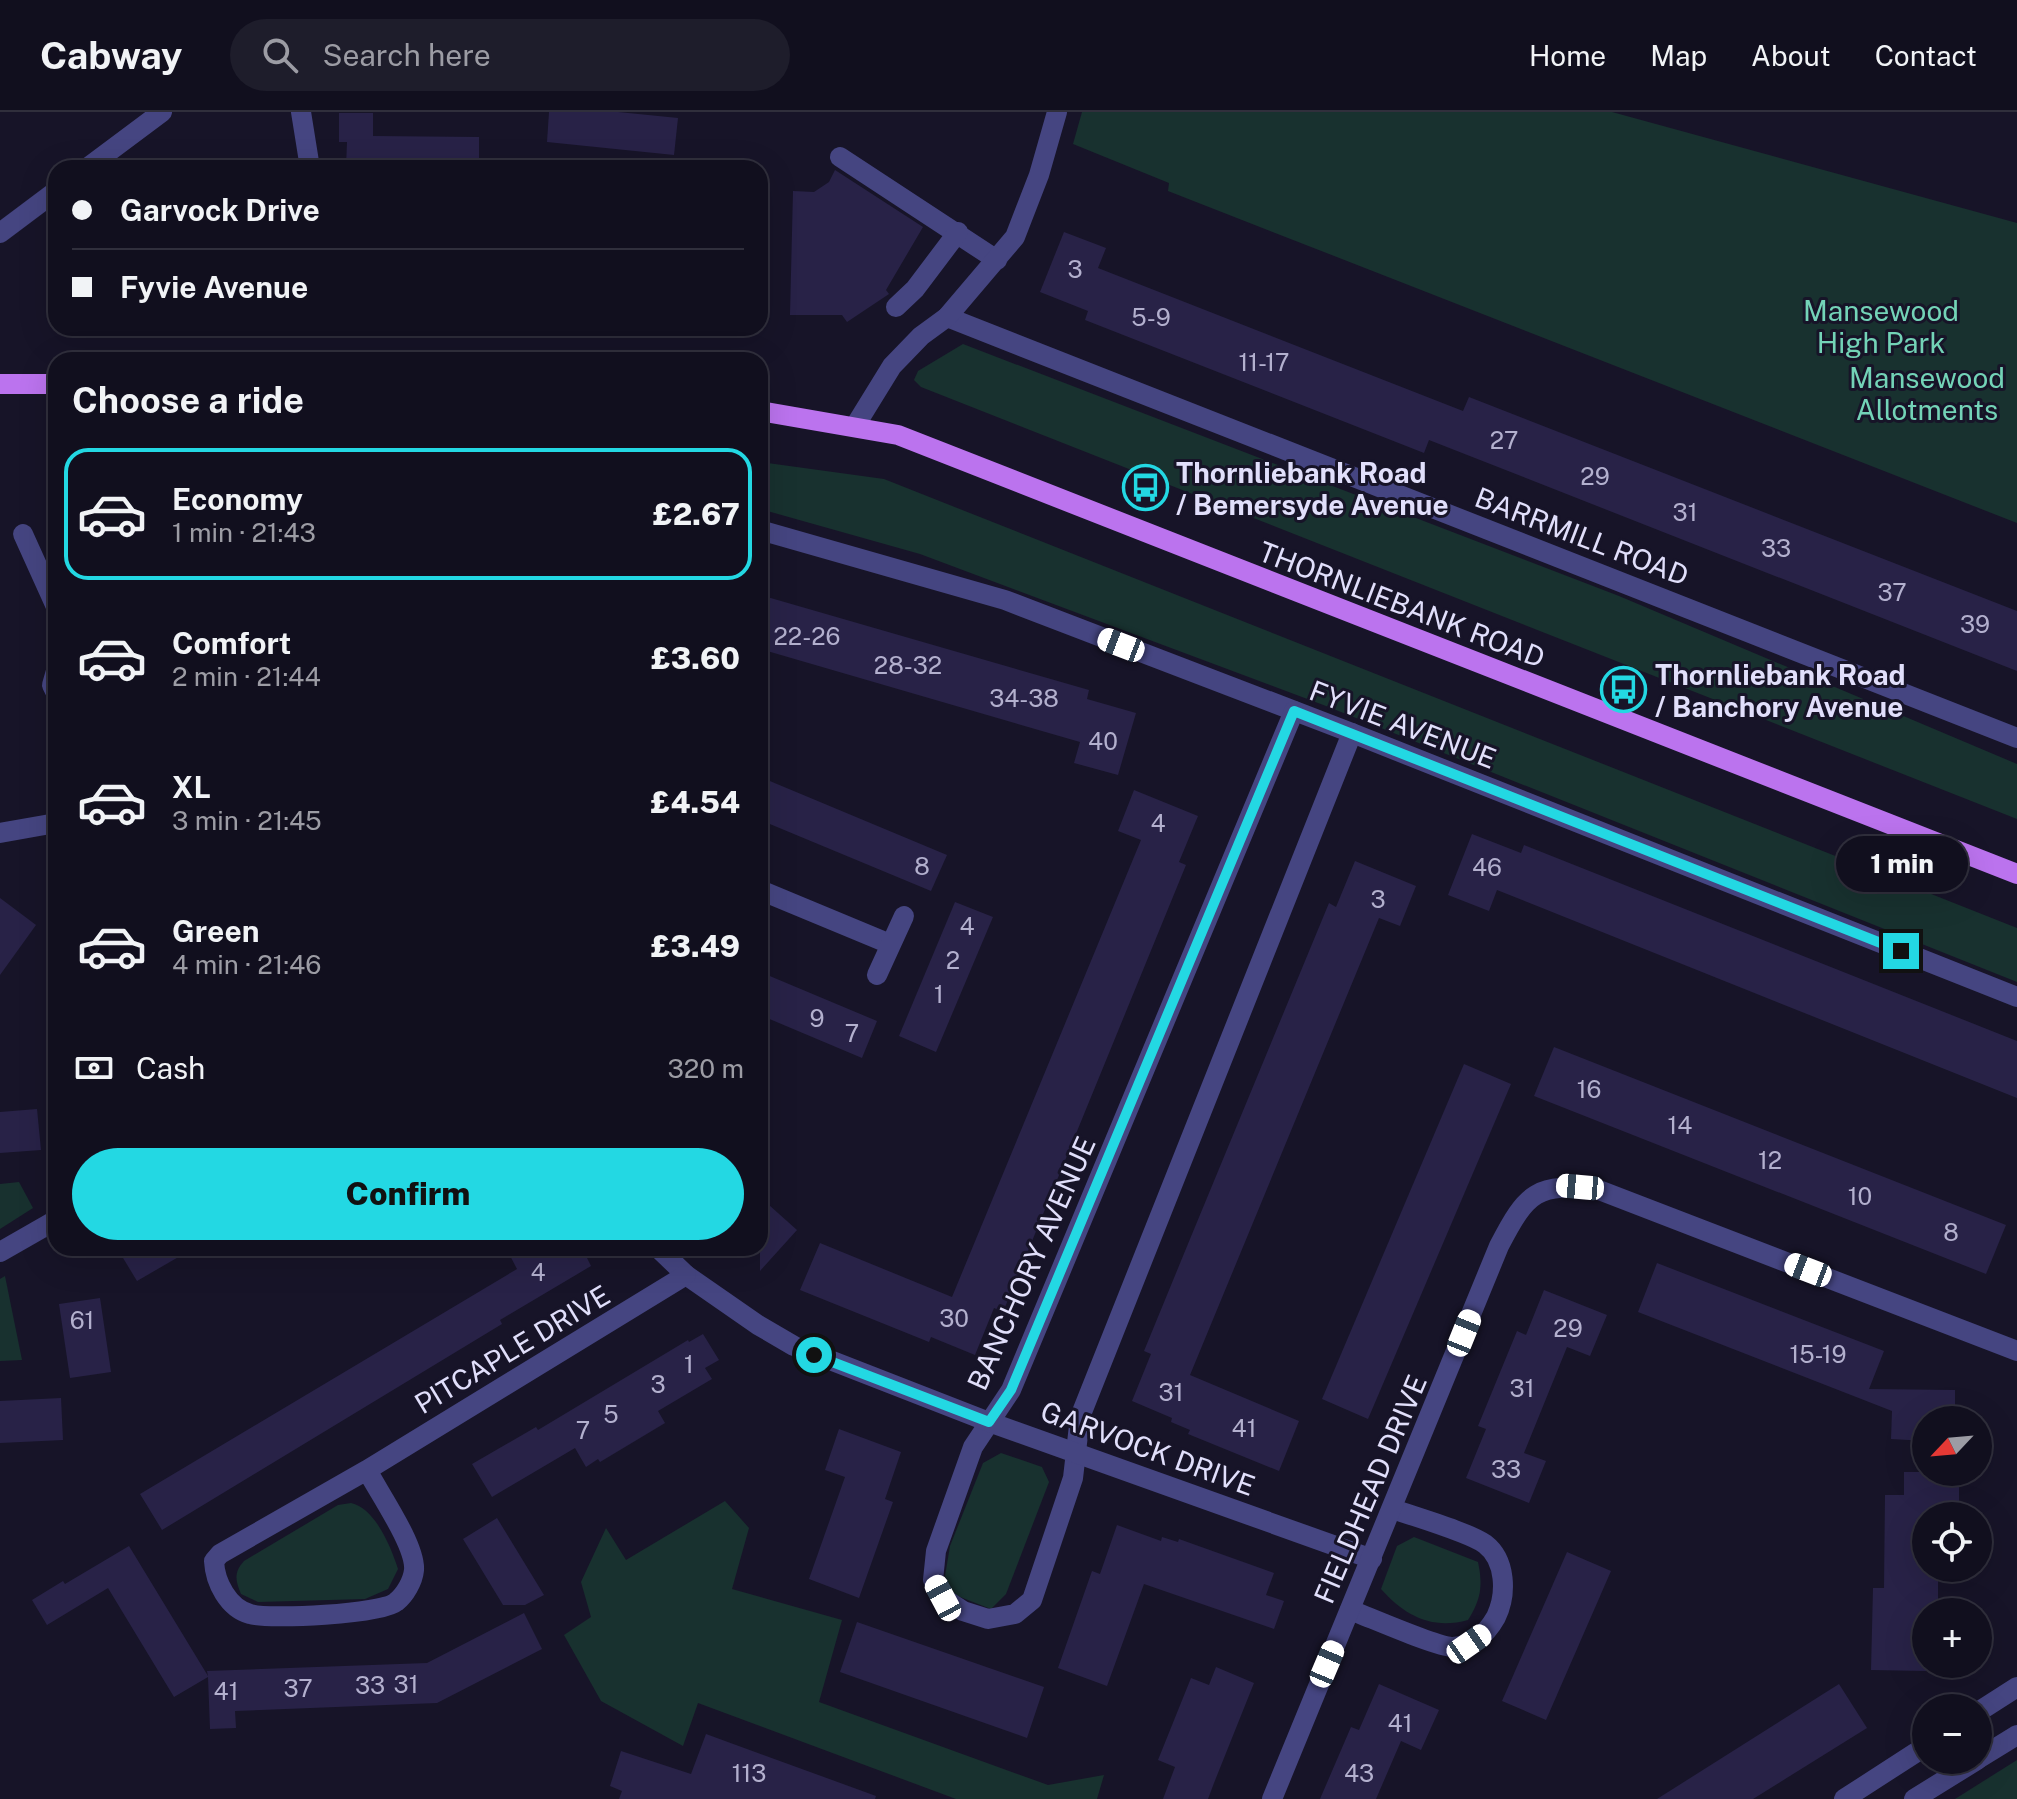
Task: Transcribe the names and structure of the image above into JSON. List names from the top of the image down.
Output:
{
  "streets": {
    "main road": ["THORNLIEBANK ROAD"],
    "street": [
      "BARRMILL ROAD",
      "FYVIE AVENUE",
      "BANCHORY AVENUE",
      "PITCAPLE DRIVE",
      "GARVOCK DRIVE",
      "FIELDHEAD DRIVE"
    ]
  },
  "crossings": [
    ["FYVIE AVENUE", "BANCHORY AVENUE"],
    ["BANCHORY AVENUE", "GARVOCK DRIVE"],
    ["PITCAPLE DRIVE", "GARVOCK DRIVE"],
    ["GARVOCK DRIVE", "FIELDHEAD DRIVE"]
  ],
  "parks": ["Mansewood High Park", "Mansewood Allotments"],
  "places": {
    "bus stop": ["Thornliebank Road / Bemersyde Avenue", "Thornliebank Road / Banchory Avenue"]
  },
  "house_numbers": [
    "3",
    "5-9",
    "11-17",
    "27",
    "29",
    "31",
    "33",
    "37",
    "39",
    "22-26",
    "28-32",
    "34-38",
    "40",
    "4",
    "8",
    "46",
    "3",
    "4",
    "2",
    "1",
    "9",
    "7",
    "16",
    "14",
    "12",
    "10",
    "8",
    "4",
    "30",
    "61",
    "29",
    "15-19",
    "1",
    "3",
    "31",
    "31",
    "5",
    "41",
    "7",
    "33",
    "31",
    "33",
    "37",
    "41",
    "41",
    "113",
    "43"
  ],
  "north": "bottom left",
  "page": {
    "header": "Cabway",
    "search": "Search here",
    "nav": [
      "Home",
      "Map",
      "About",
      "Contact"
    ],
    "banner": ["Garvock Drive", "Fyvie Avenue"],
    "heading": "Choose a ride",
    "list": [
      {
        "name": "Economy",
        "note": "1 min · 21:43",
        "value": "£2.67"
      },
      {
        "name": "Comfort",
        "note": "2 min · 21:44",
        "value": "£3.60"
      },
      {
        "name": "XL",
        "note": "3 min · 21:45",
        "value": "£4.54"
      },
      {
        "name": "Green",
        "note": "4 min · 21:46",
        "value": "£3.49"
      }
    ],
    "bubble": "1 min",
    "pay": ["Cash", "320 m"],
    "buttons": "Confirm",
    "map_buttons": ["+", "−"]
  }
}
